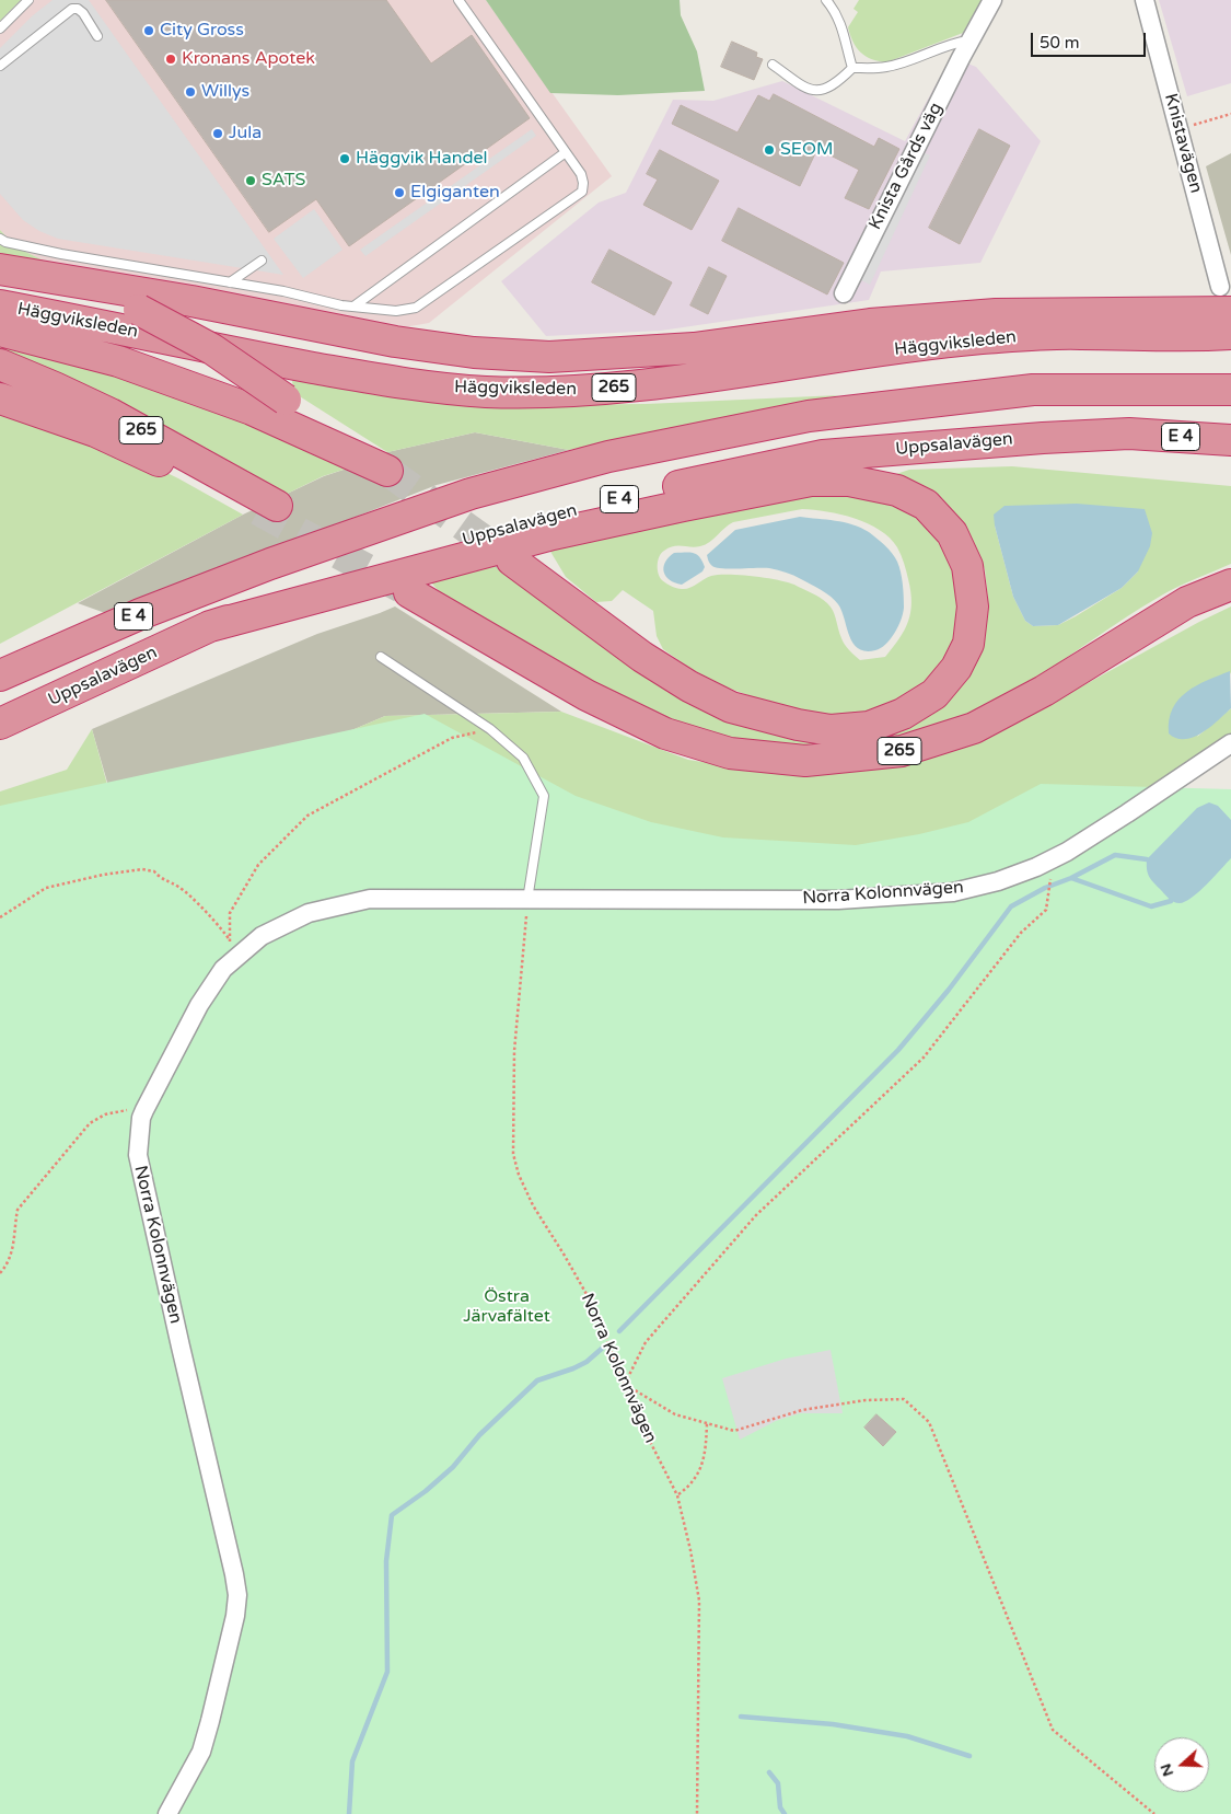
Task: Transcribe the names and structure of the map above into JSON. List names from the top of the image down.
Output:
{
  "streets": {
    "highway": [
      "Häggviksleden",
      "265",
      "E 4",
      "Uppsalavägen"
    ],
    "street": ["Knistavägen", "Knista Gårds väg", "Norra Kolonnvägen"]
  },
  "parks": ["Östra Järvafältet"],
  "places": [
    "City Gross",
    "Kronans Apotek",
    "Willys",
    "Jula",
    "SEOM",
    "Häggvik Handel",
    "SATS",
    "Elgiganten"
  ],
  "scale_bar": "50 m",
  "north": "left"
}
